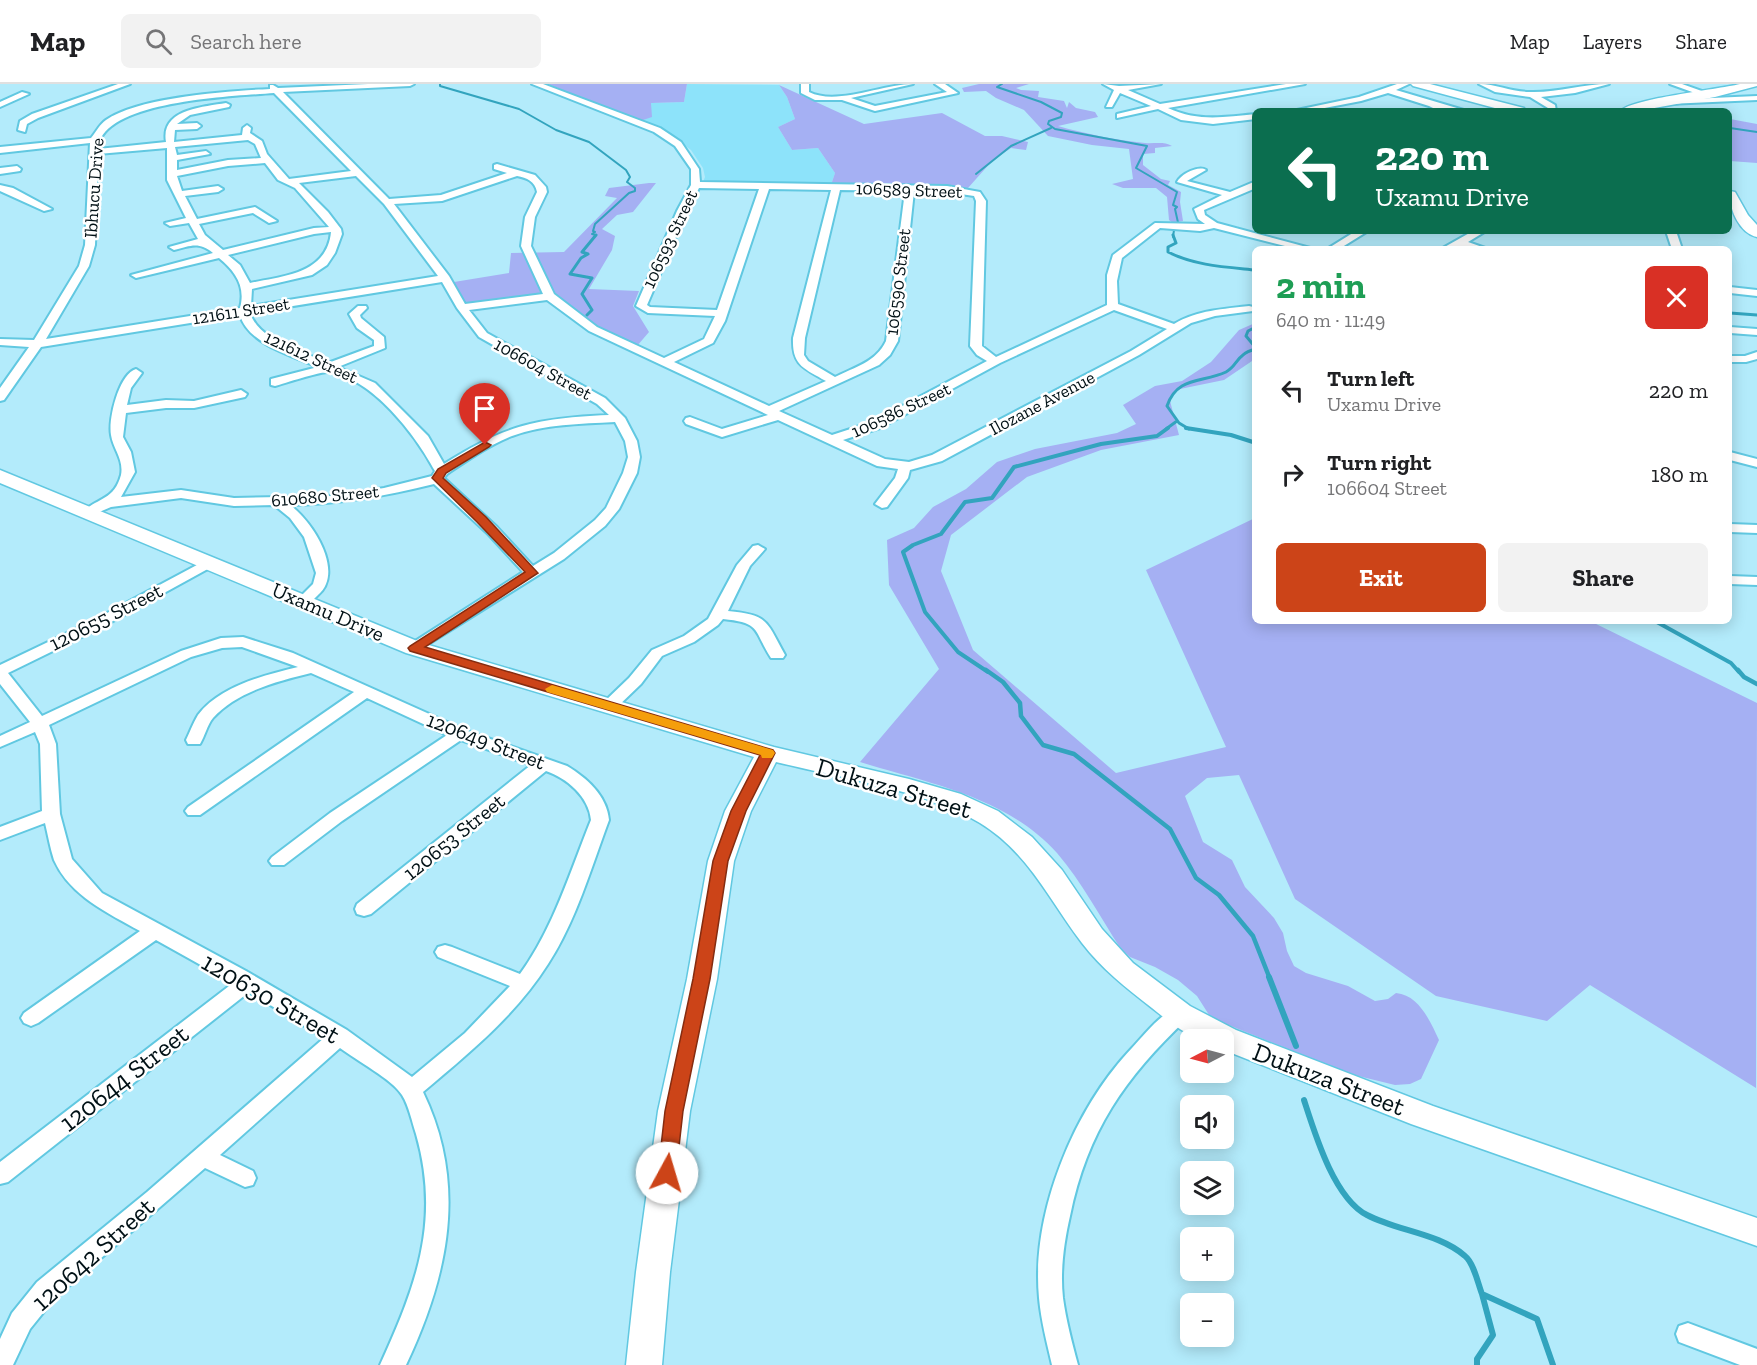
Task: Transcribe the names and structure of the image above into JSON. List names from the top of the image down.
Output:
{
  "streets": {
    "main road": ["Uxamu Drive", "Dukuza Street"],
    "street": [
      "Ibhucu Drive",
      "106589 Street",
      "106593 Street",
      "106590 Street",
      "121611 Street",
      "121612 Street",
      "106604 Street",
      "Ilozane Avenue",
      "106586 Street",
      "610680 Street",
      "120655 Street",
      "120649 Street",
      "120653 Street",
      "120630 Street",
      "120644 Street",
      "120642 Street"
    ]
  },
  "crossings": [
    ["Ibhucu Drive", "121611 Street"],
    ["Ibhucu Drive", "106604 Street"],
    ["106589 Street", "106593 Street"],
    ["106589 Street", "106590 Street"],
    ["106589 Street", "106586 Street"],
    ["106590 Street", "106586 Street"],
    ["121611 Street", "121612 Street"],
    ["121611 Street", "106604 Street"],
    ["121612 Street", "106604 Street"],
    ["121612 Street", "610680 Street"],
    ["106604 Street", "610680 Street"],
    ["106604 Street", "Uxamu Drive"],
    ["Ilozane Avenue", "106586 Street"],
    ["610680 Street", "Uxamu Drive"],
    ["Uxamu Drive", "120655 Street"],
    ["Uxamu Drive", "Dukuza Street"],
    ["120655 Street", "120630 Street"],
    ["120649 Street", "120653 Street"],
    ["120649 Street", "120630 Street"],
    ["120630 Street", "120644 Street"],
    ["120630 Street", "120642 Street"]
  ],
  "north": "left",
  "page": {
    "header": "Map",
    "search": "Search here",
    "nav": ["Map", "Layers", "Share"],
    "turn": ["220 m", "Uxamu Drive"],
    "heading": ["2 min", "640 m · 11:49"],
    "list": [
      {
        "name": "Turn left",
        "note": "Uxamu Drive",
        "value": "220 m"
      },
      {
        "name": "Turn right",
        "note": "106604 Street",
        "value": "180 m"
      }
    ],
    "buttons": ["Exit", "Share"],
    "map_buttons": ["+", "−"]
  }
}
